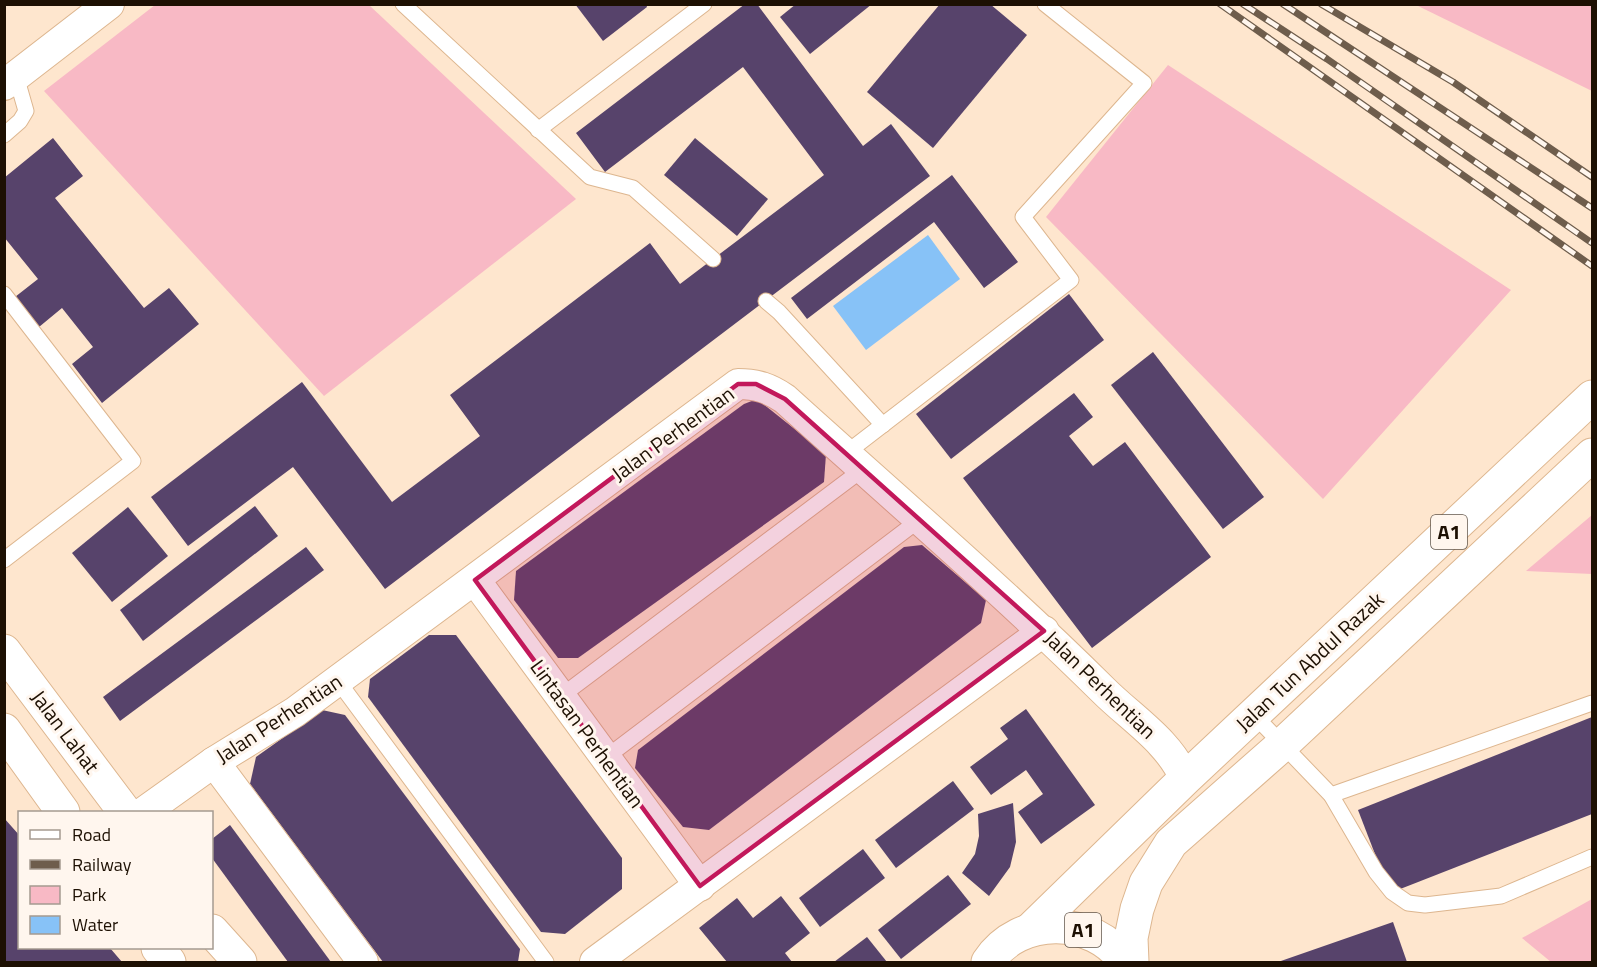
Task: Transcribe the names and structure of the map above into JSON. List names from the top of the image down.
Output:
{
  "streets": {
    "main road": ["A1", "Jalan Tun Abdul Razak", "Jalan Lahat"],
    "street": ["Jalan Perhentian", "Lintasan Perhentian"]
  },
  "crossings": [
    ["Jalan Perhentian", "Jalan Tun Abdul Razak"],
    ["Jalan Perhentian", "Lintasan Perhentian"],
    ["A1", "Jalan Tun Abdul Razak"]
  ],
  "legend": [
    "Road",
    "Railway",
    "Park",
    "Water"
  ]
}
